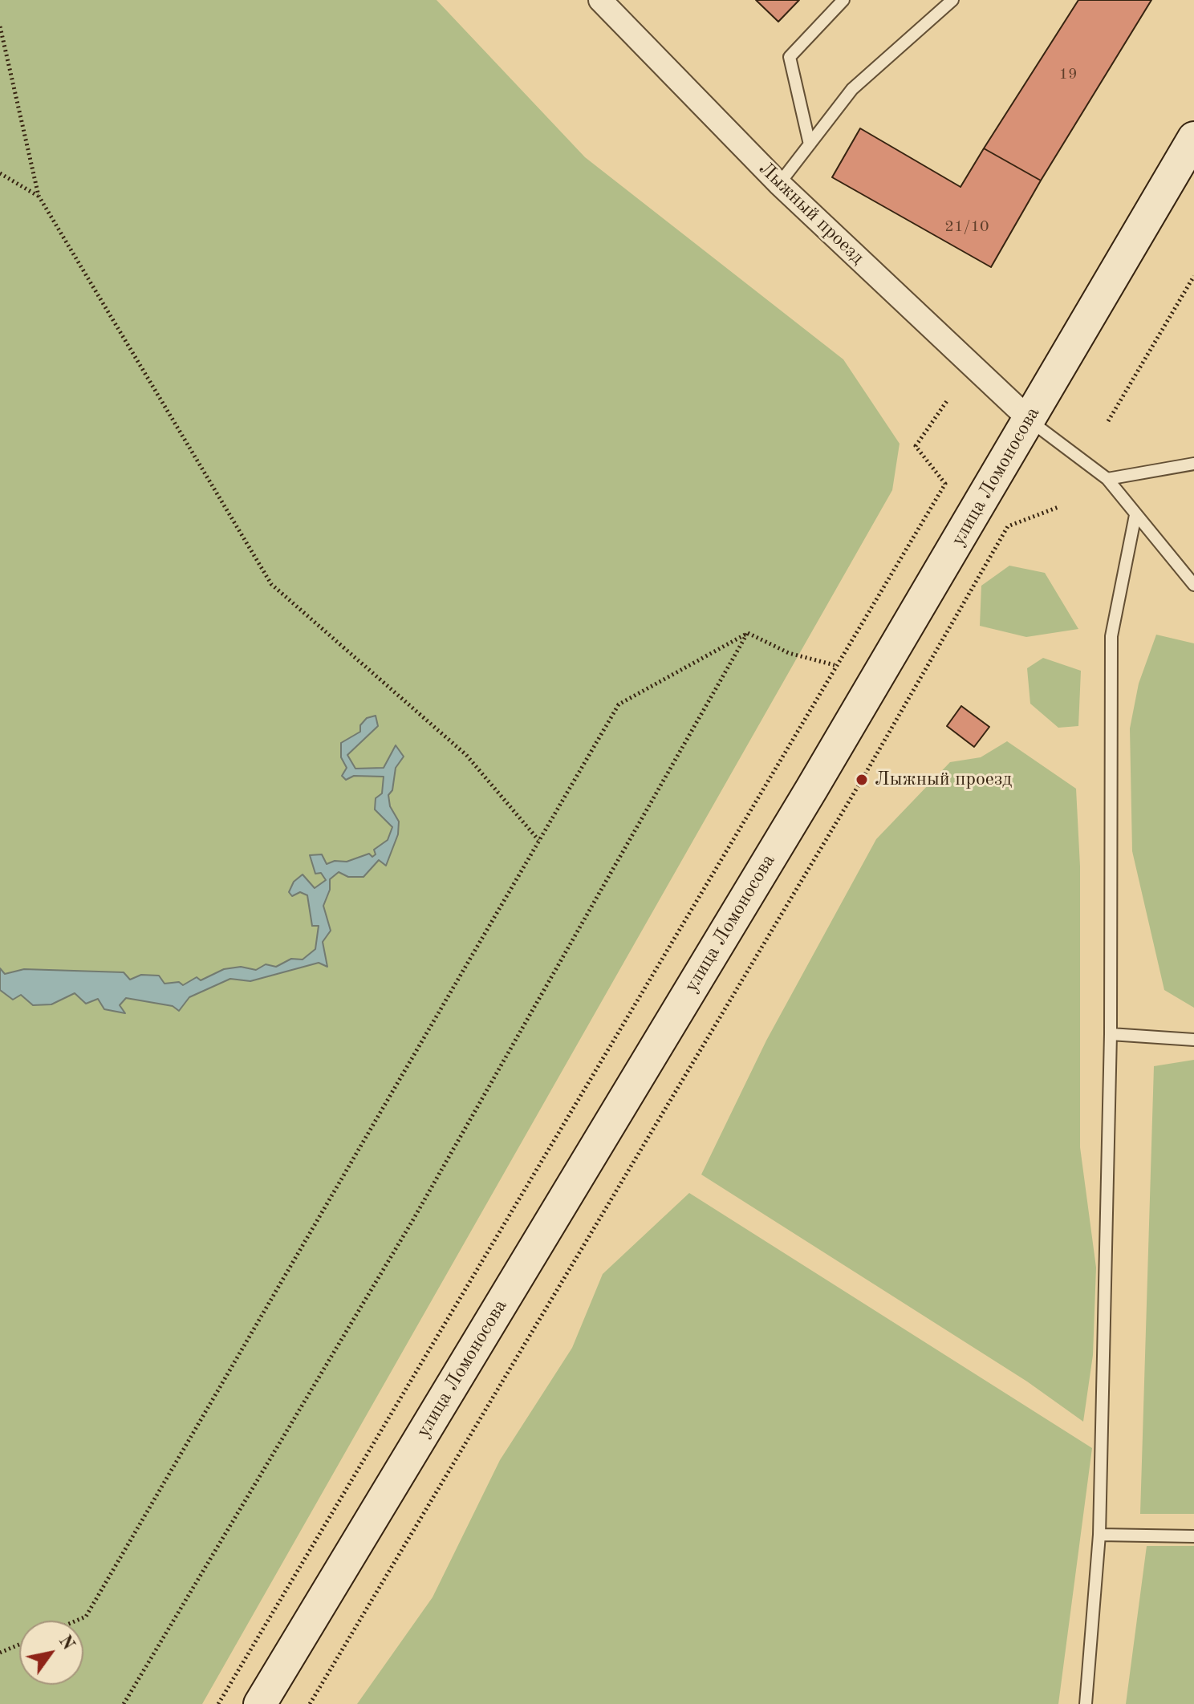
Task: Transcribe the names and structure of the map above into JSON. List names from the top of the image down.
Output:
{
  "streets": {
    "street": ["Лыжный проезд", "улица Ломоносова"]
  },
  "crossings": [
    ["Лыжный проезд", "улица Ломоносова"]
  ],
  "places": ["Лыжный проезд"],
  "house_numbers": ["19", "21/10"],
  "north": "top right"
}
